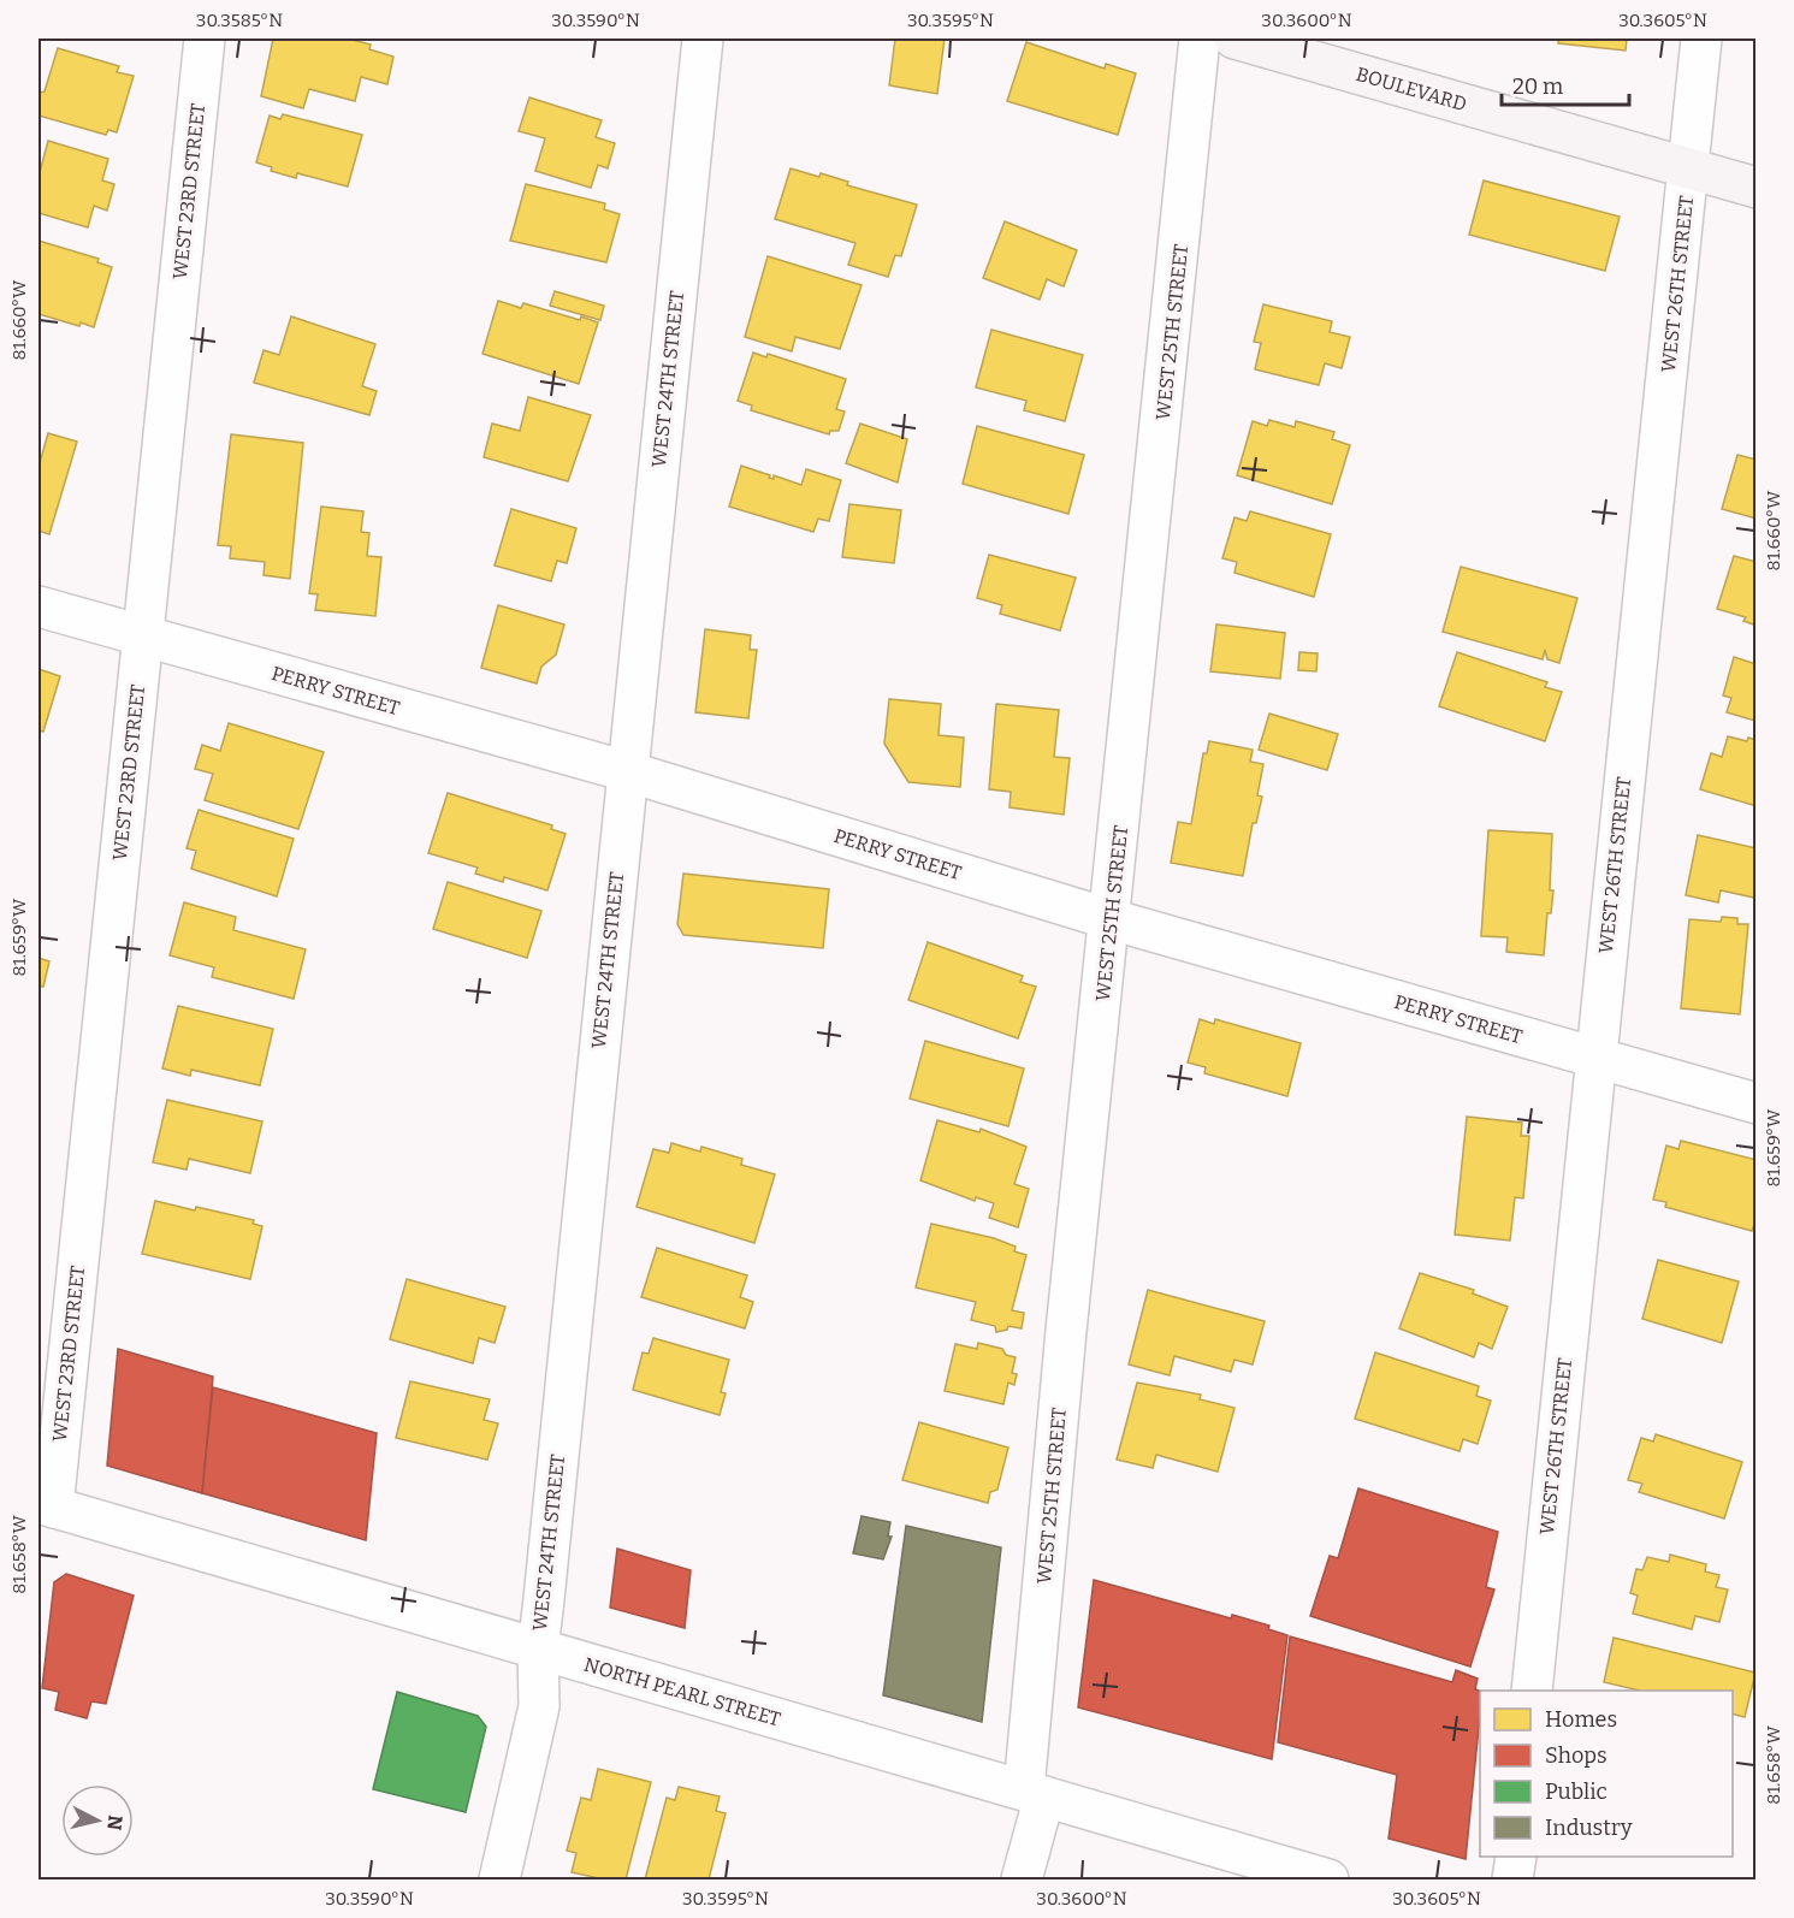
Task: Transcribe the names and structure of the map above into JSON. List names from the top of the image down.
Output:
{
  "streets": {
    "main road": ["BOULEVARD"],
    "street": [
      "WEST 23RD STREET",
      "WEST 26TH STREET",
      "WEST 25TH STREET",
      "WEST 24TH STREET",
      "PERRY STREET",
      "NORTH PEARL STREET"
    ]
  },
  "crossings": [
    ["BOULEVARD", "WEST 26TH STREET"],
    ["WEST 23RD STREET", "PERRY STREET"],
    ["WEST 23RD STREET", "NORTH PEARL STREET"],
    ["WEST 26TH STREET", "PERRY STREET"],
    ["WEST 25TH STREET", "PERRY STREET"],
    ["WEST 25TH STREET", "NORTH PEARL STREET"],
    ["WEST 24TH STREET", "PERRY STREET"],
    ["WEST 24TH STREET", "NORTH PEARL STREET"]
  ],
  "legend": [
    "Homes",
    "Shops",
    "Public",
    "Industry"
  ],
  "scale_bar": "20 m",
  "north": "right",
  "coordinates": [
    "30.3585°N",
    "30.3590°N",
    "30.3595°N",
    "30.3600°N",
    "30.3605°N",
    "81.660°W",
    "81.659°W",
    "81.658°W"
  ]
}
